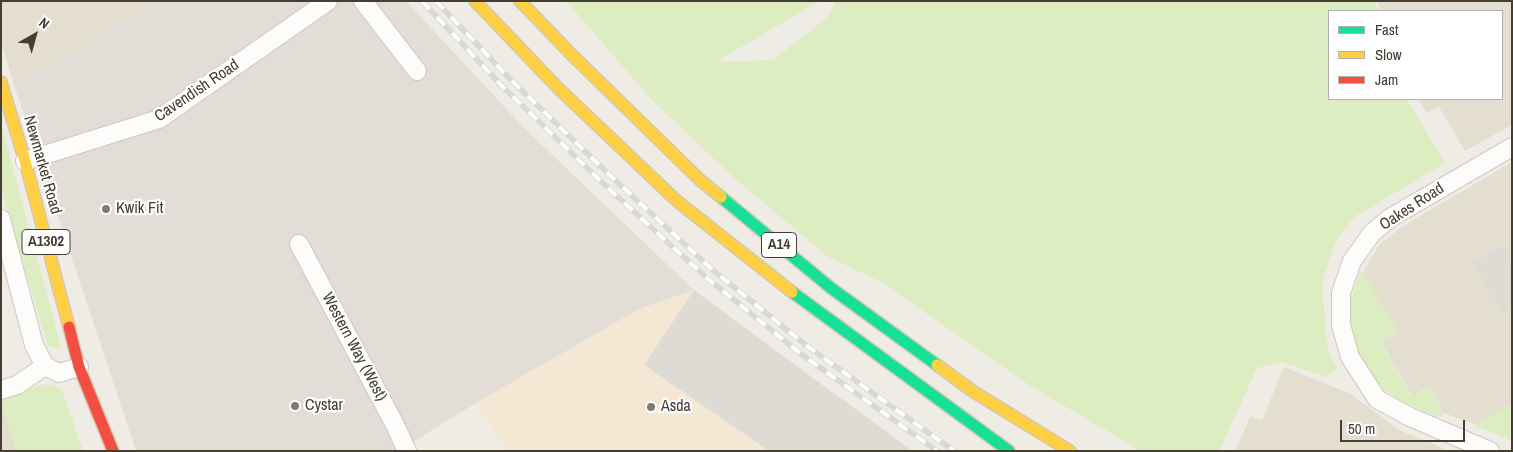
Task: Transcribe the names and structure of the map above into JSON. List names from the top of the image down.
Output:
{
  "streets": {
    "main road": ["Newmarket Road", "A1302", "A14"],
    "street": ["Cavendish Road", "Oakes Road", "Western Way (West)"]
  },
  "crossings": [
    ["Cavendish Road", "Newmarket Road"]
  ],
  "places": ["Kwik Fit", "Cystar", "Asda"],
  "legend": ["Fast", "Slow", "Jam"],
  "scale_bar": "50 m",
  "north": "top right"
}
